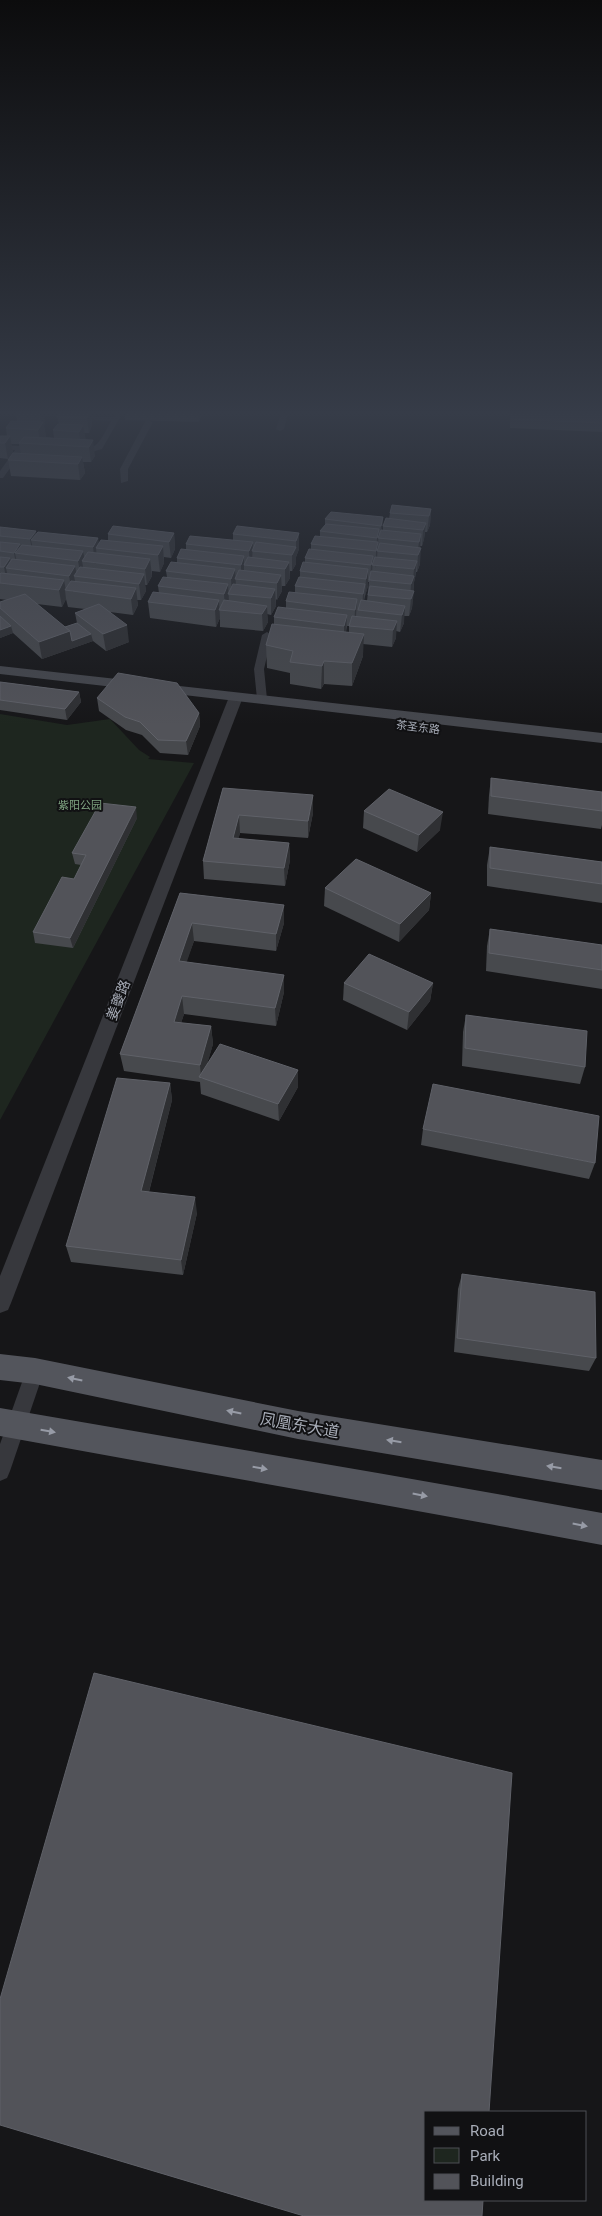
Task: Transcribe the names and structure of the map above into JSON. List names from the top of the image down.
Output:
{
  "streets": {
    "main road": ["茶圣东路", "凤凰东大道"],
    "street": ["姜夔路"]
  },
  "crossings": [
    ["茶圣东路", "姜夔路"]
  ],
  "parks": ["紫阳公园"],
  "legend": ["Road", "Park", "Building"]
}
